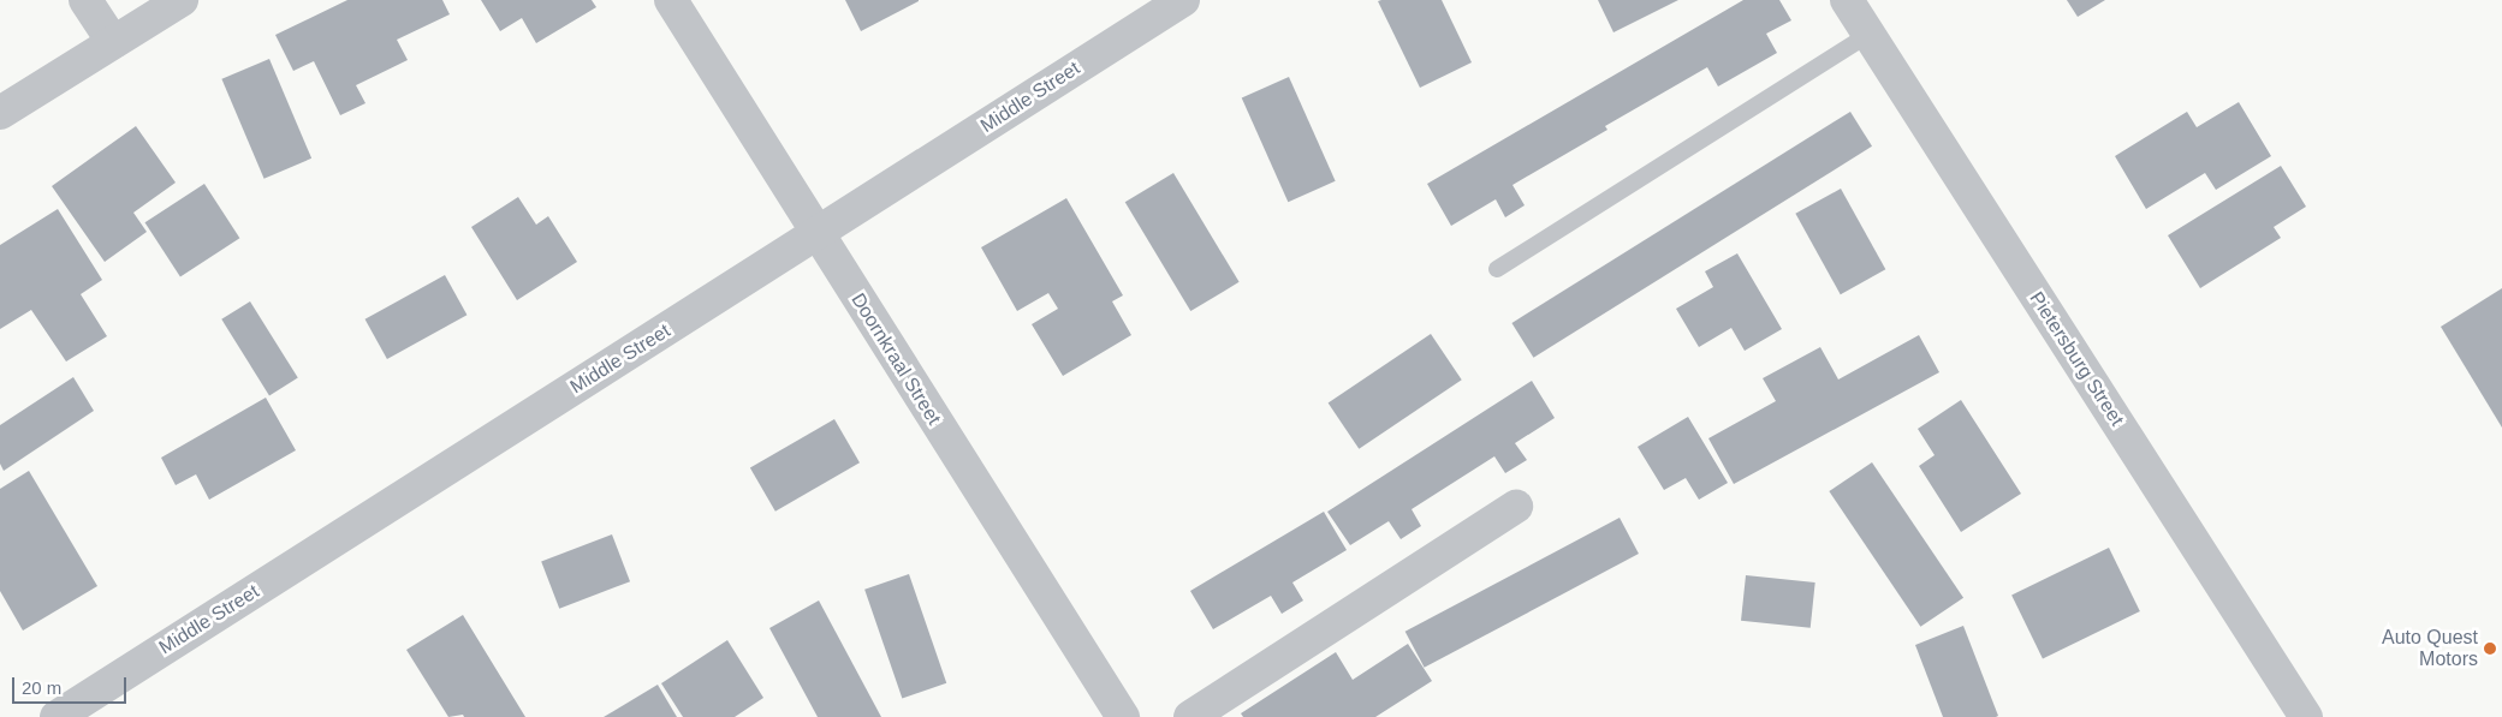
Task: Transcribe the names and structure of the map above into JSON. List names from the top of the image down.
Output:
{
  "streets": {
    "street": ["Middle Street", "Doornkraal Street", "Pietersburg Street"]
  },
  "crossings": [
    ["Middle Street", "Doornkraal Street"]
  ],
  "places": ["Auto Quest Motors"],
  "scale_bar": "20 m"
}
